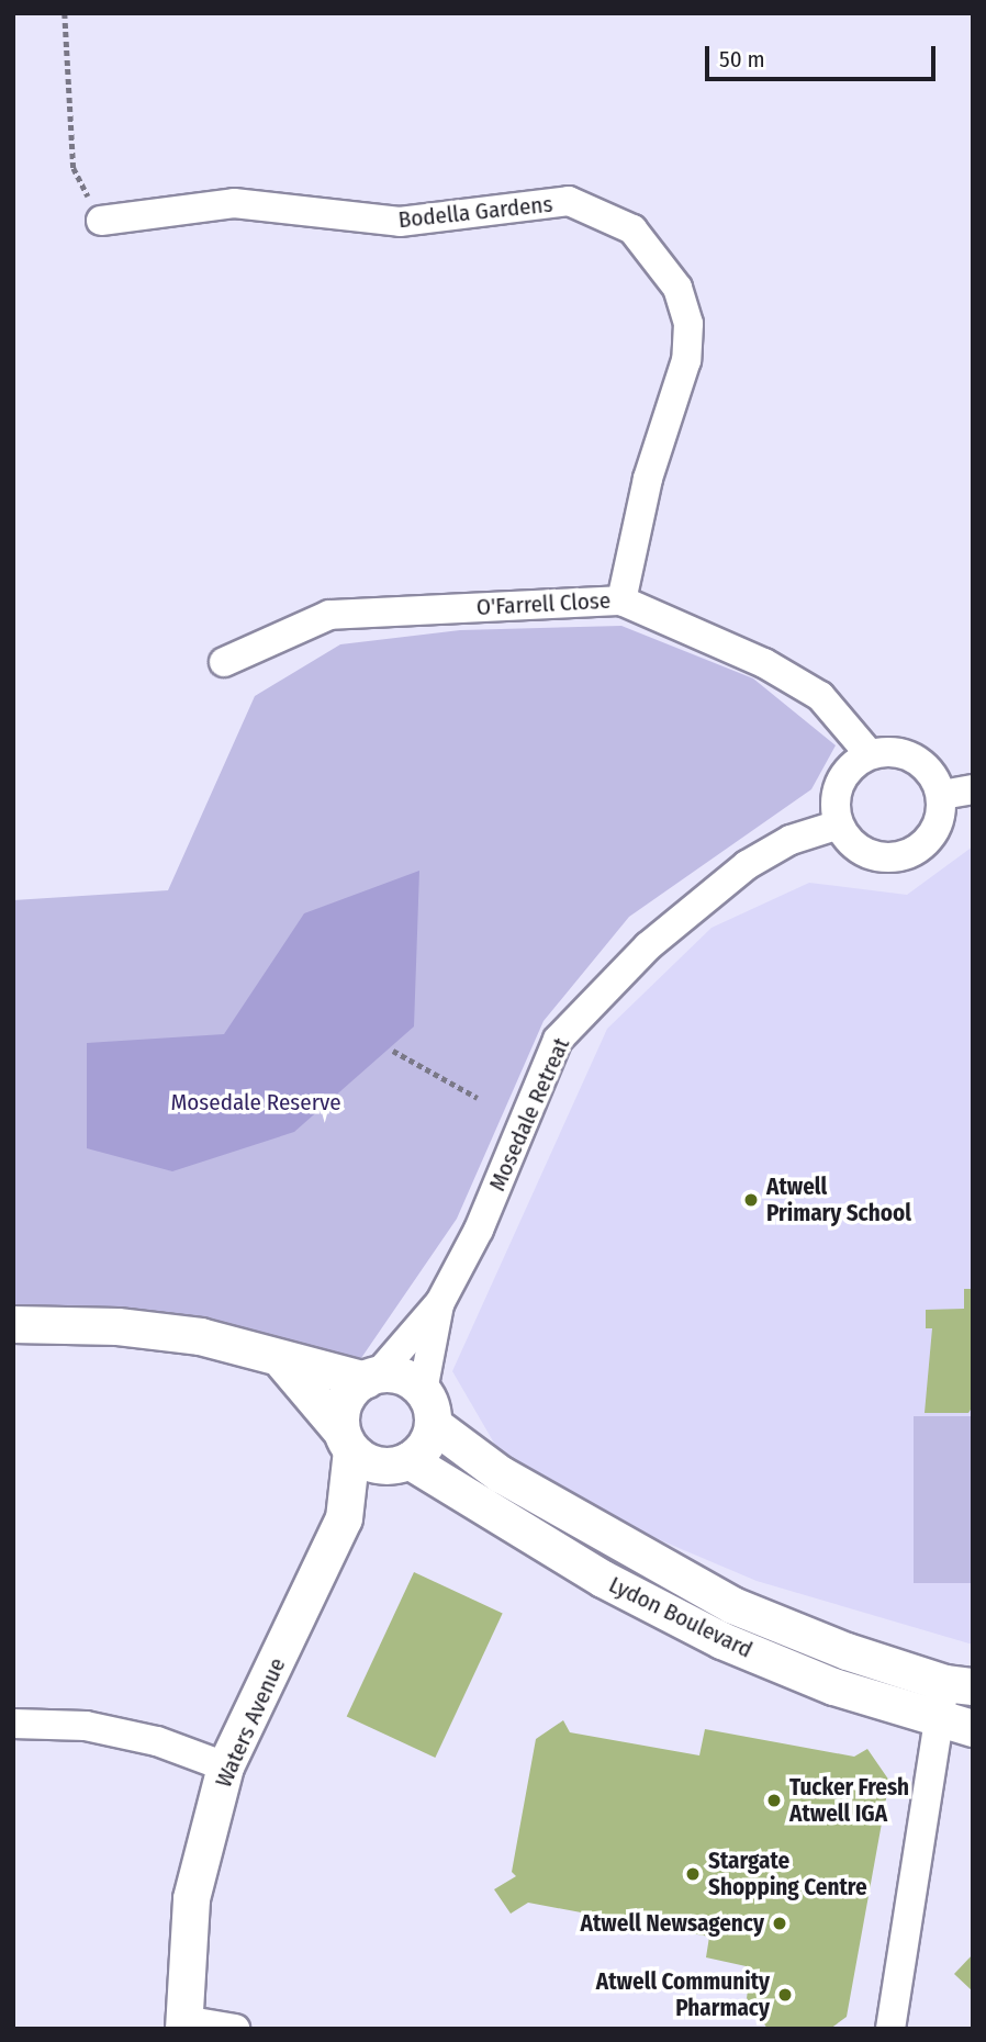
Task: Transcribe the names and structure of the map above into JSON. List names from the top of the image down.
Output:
{
  "streets": {
    "street": [
      "Bodella Gardens",
      "O'Farrell Close",
      "Mosedale Retreat",
      "Lydon Boulevard",
      "Waters Avenue"
    ]
  },
  "crossings": [
    ["Bodella Gardens", "O'Farrell Close"],
    ["O'Farrell Close", "Mosedale Retreat"],
    ["Mosedale Retreat", "Lydon Boulevard"],
    ["Mosedale Retreat", "Waters Avenue"],
    ["Lydon Boulevard", "Waters Avenue"]
  ],
  "parks": ["Mosedale Reserve"],
  "places": [
    "Atwell Primary School",
    "Tucker Fresh Atwell IGA",
    "Stargate Shopping Centre",
    "Atwell Newsagency",
    "Atwell Community Pharmacy"
  ],
  "scale_bar": "50 m"
}
